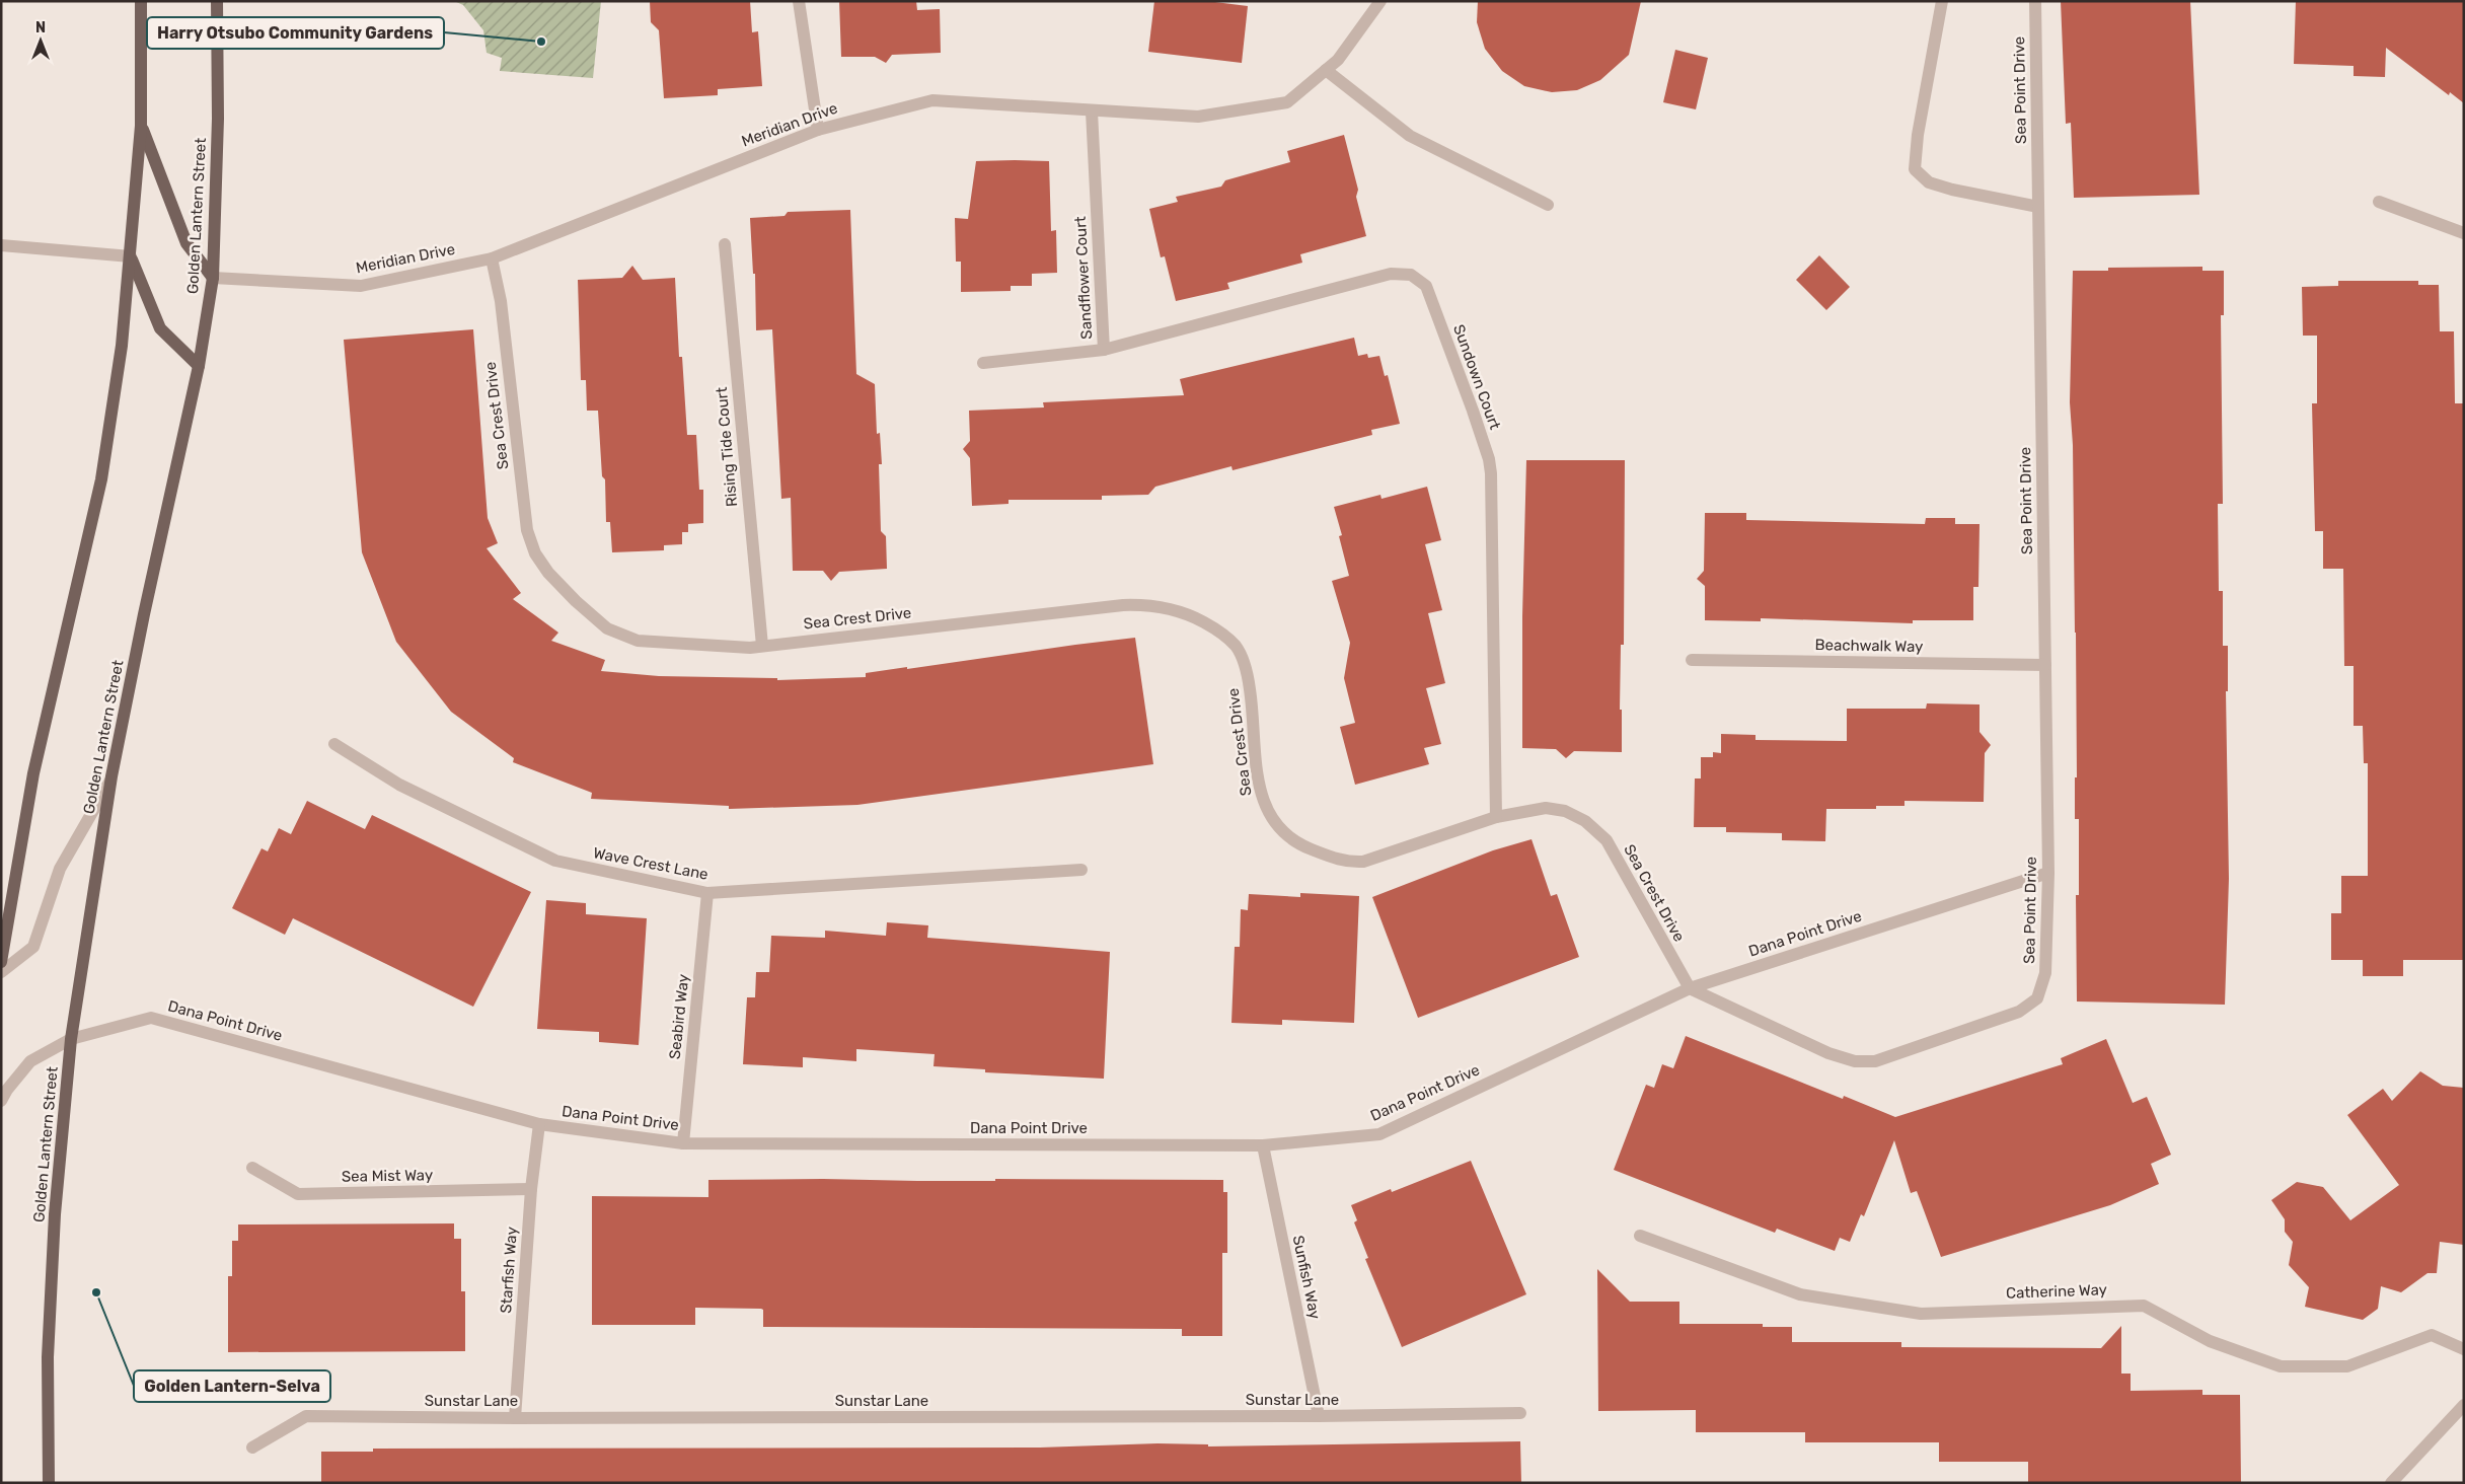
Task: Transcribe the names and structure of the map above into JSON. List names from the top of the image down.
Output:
{
  "streets": {
    "main road": ["Golden Lantern Street"],
    "street": [
      "Sea Point Drive",
      "Meridian Drive",
      "Sandflower Court",
      "Sundown Court",
      "Sea Crest Drive",
      "Rising Tide Court",
      "Beachwalk Way",
      "Wave Crest Lane",
      "Dana Point Drive",
      "Seabird Way",
      "Sea Mist Way",
      "Starfish Way",
      "Sunfish Way",
      "Catherine Way",
      "Sunstar Lane"
    ]
  },
  "crossings": [
    ["Sea Point Drive", "Sea Crest Drive"],
    ["Sea Point Drive", "Beachwalk Way"],
    ["Sea Point Drive", "Dana Point Drive"],
    ["Meridian Drive", "Golden Lantern Street"],
    ["Meridian Drive", "Sandflower Court"],
    ["Meridian Drive", "Sea Crest Drive"],
    ["Golden Lantern Street", "Dana Point Drive"],
    ["Sandflower Court", "Sundown Court"],
    ["Sundown Court", "Sea Crest Drive"],
    ["Sea Crest Drive", "Rising Tide Court"],
    ["Sea Crest Drive", "Dana Point Drive"],
    ["Wave Crest Lane", "Seabird Way"],
    ["Dana Point Drive", "Seabird Way"],
    ["Dana Point Drive", "Starfish Way"],
    ["Dana Point Drive", "Sunfish Way"],
    ["Sea Mist Way", "Starfish Way"],
    ["Starfish Way", "Sunstar Lane"],
    ["Sunfish Way", "Sunstar Lane"]
  ],
  "places": ["Harry Otsubo Community Gardens", "Golden Lantern-Selva"],
  "north": "top"
}
